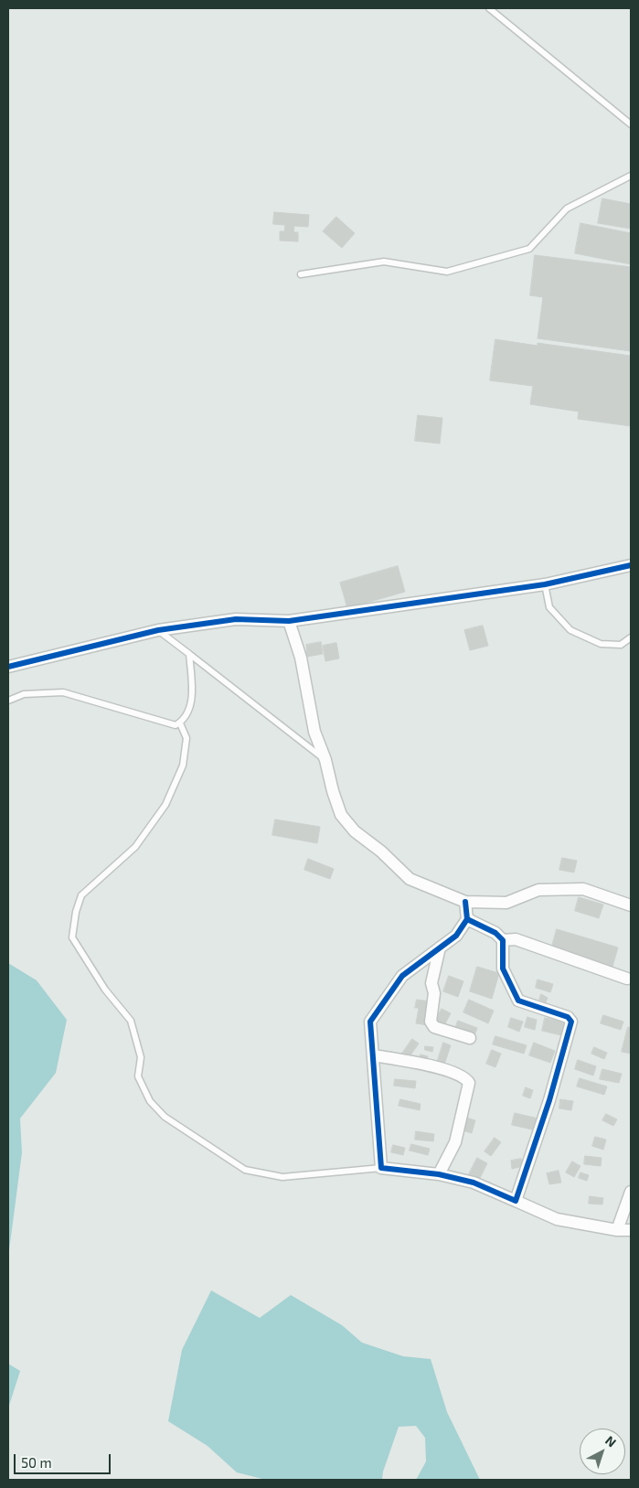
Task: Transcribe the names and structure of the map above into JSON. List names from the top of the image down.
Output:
{
  "scale_bar": "50 m",
  "north": "top right"
}
